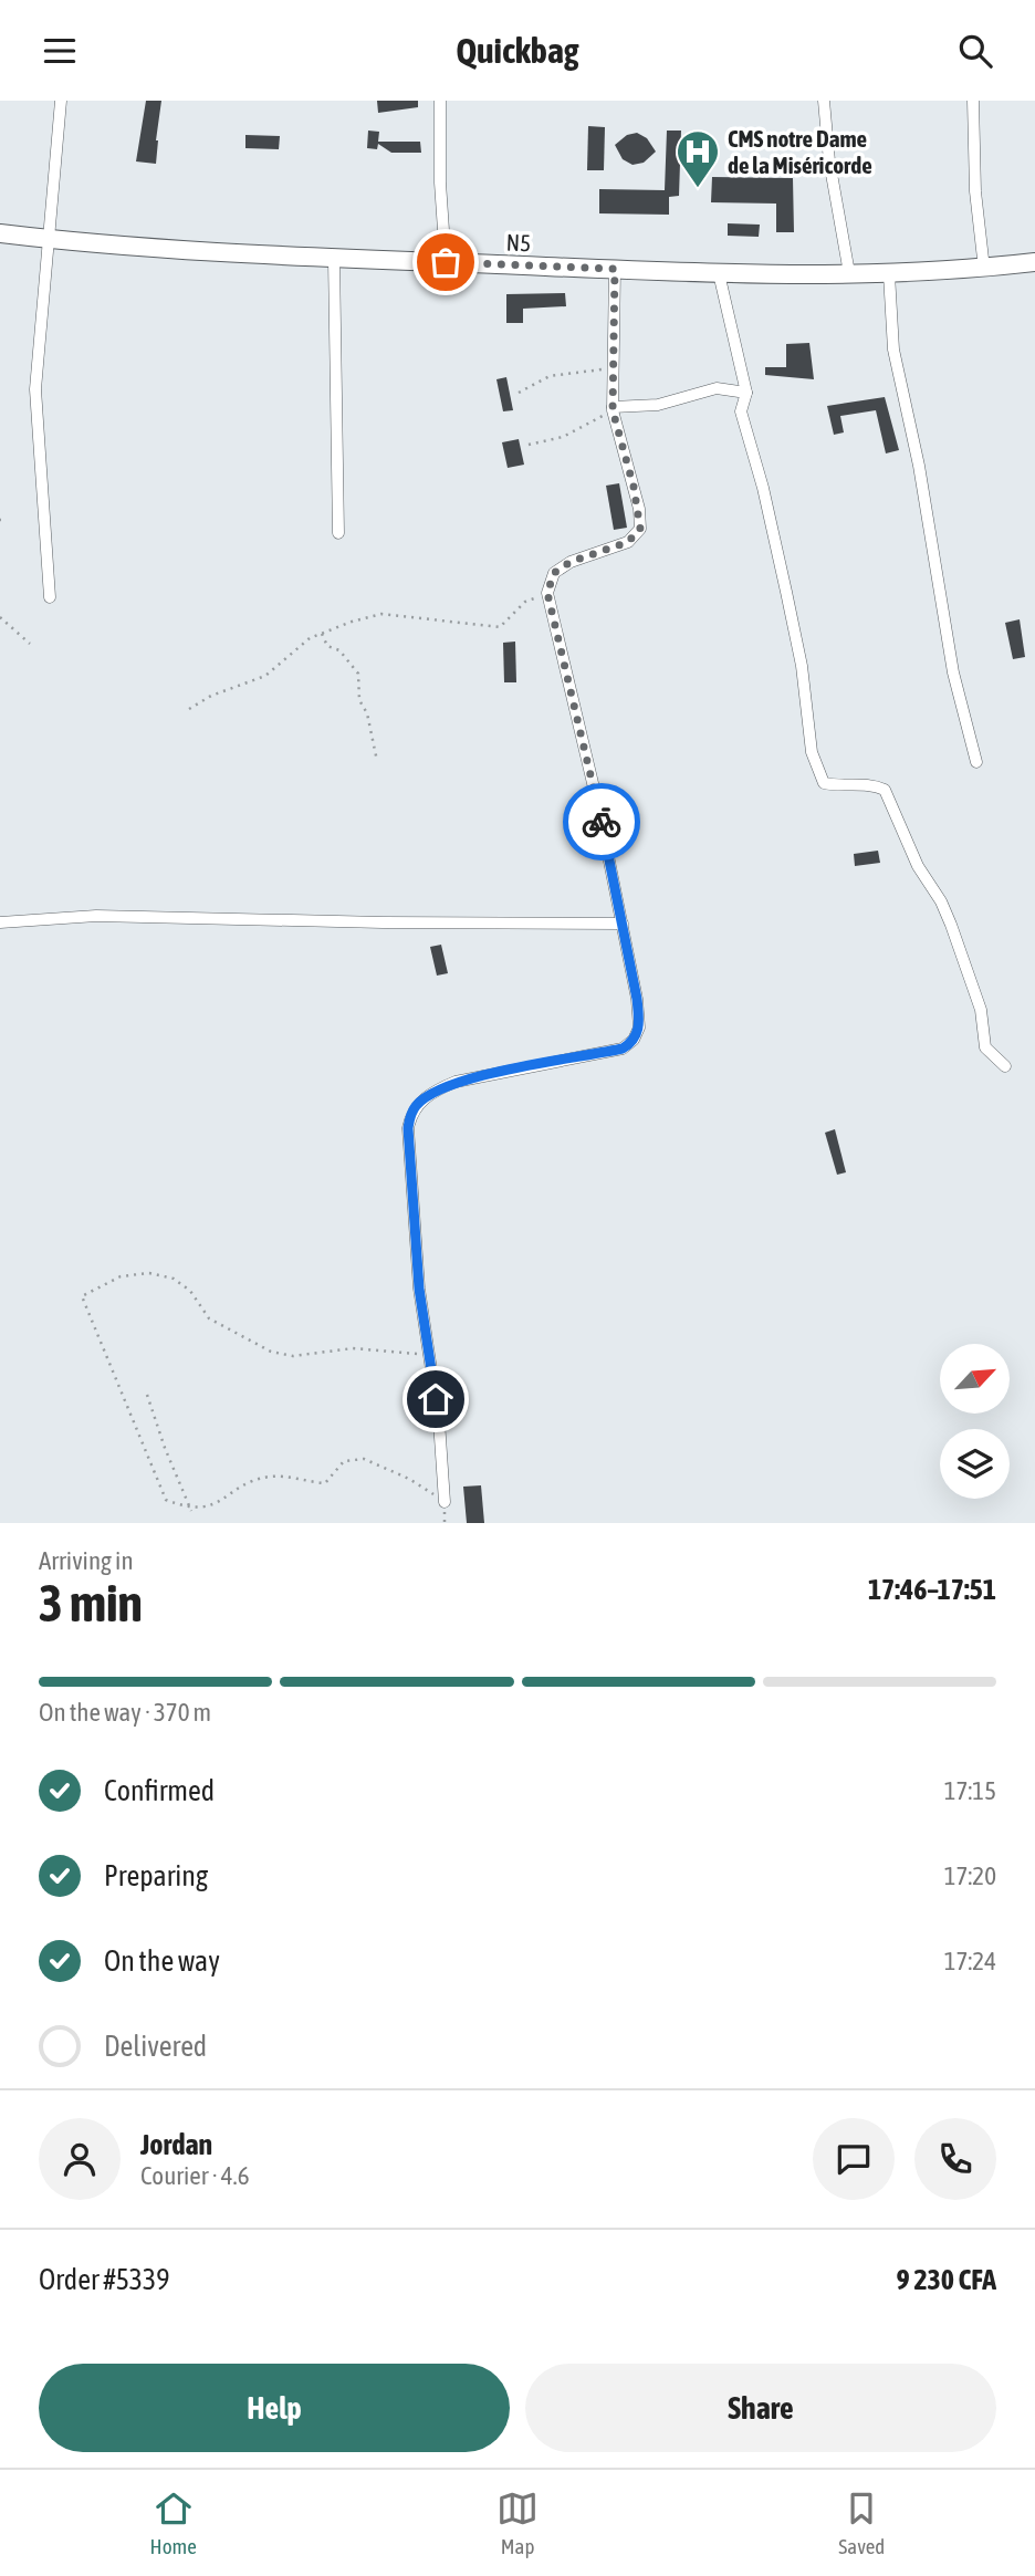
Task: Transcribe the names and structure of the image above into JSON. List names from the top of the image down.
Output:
{
  "streets": {
    "main road": ["N5"]
  },
  "places": {
    "hospital": ["CMS notre Dame de la Miséricorde"]
  },
  "north": "top right",
  "page": {
    "header": "Quickbag",
    "heading": ["3 min", "Arriving in", "17:46–17:51"],
    "panel": [
      "Jordan",
      "Courier · 4.6",
      "Order #5339",
      "9 230 CFA"
    ],
    "bar": "On the way · 370 m",
    "list": [
      ["Confirmed", "17:15"],
      ["Preparing", "17:20"],
      ["On the way", "17:24"],
      "Delivered"
    ],
    "buttons": ["Help", "Share"],
    "tabs": ["Home", "Map", "Saved"]
  }
}
